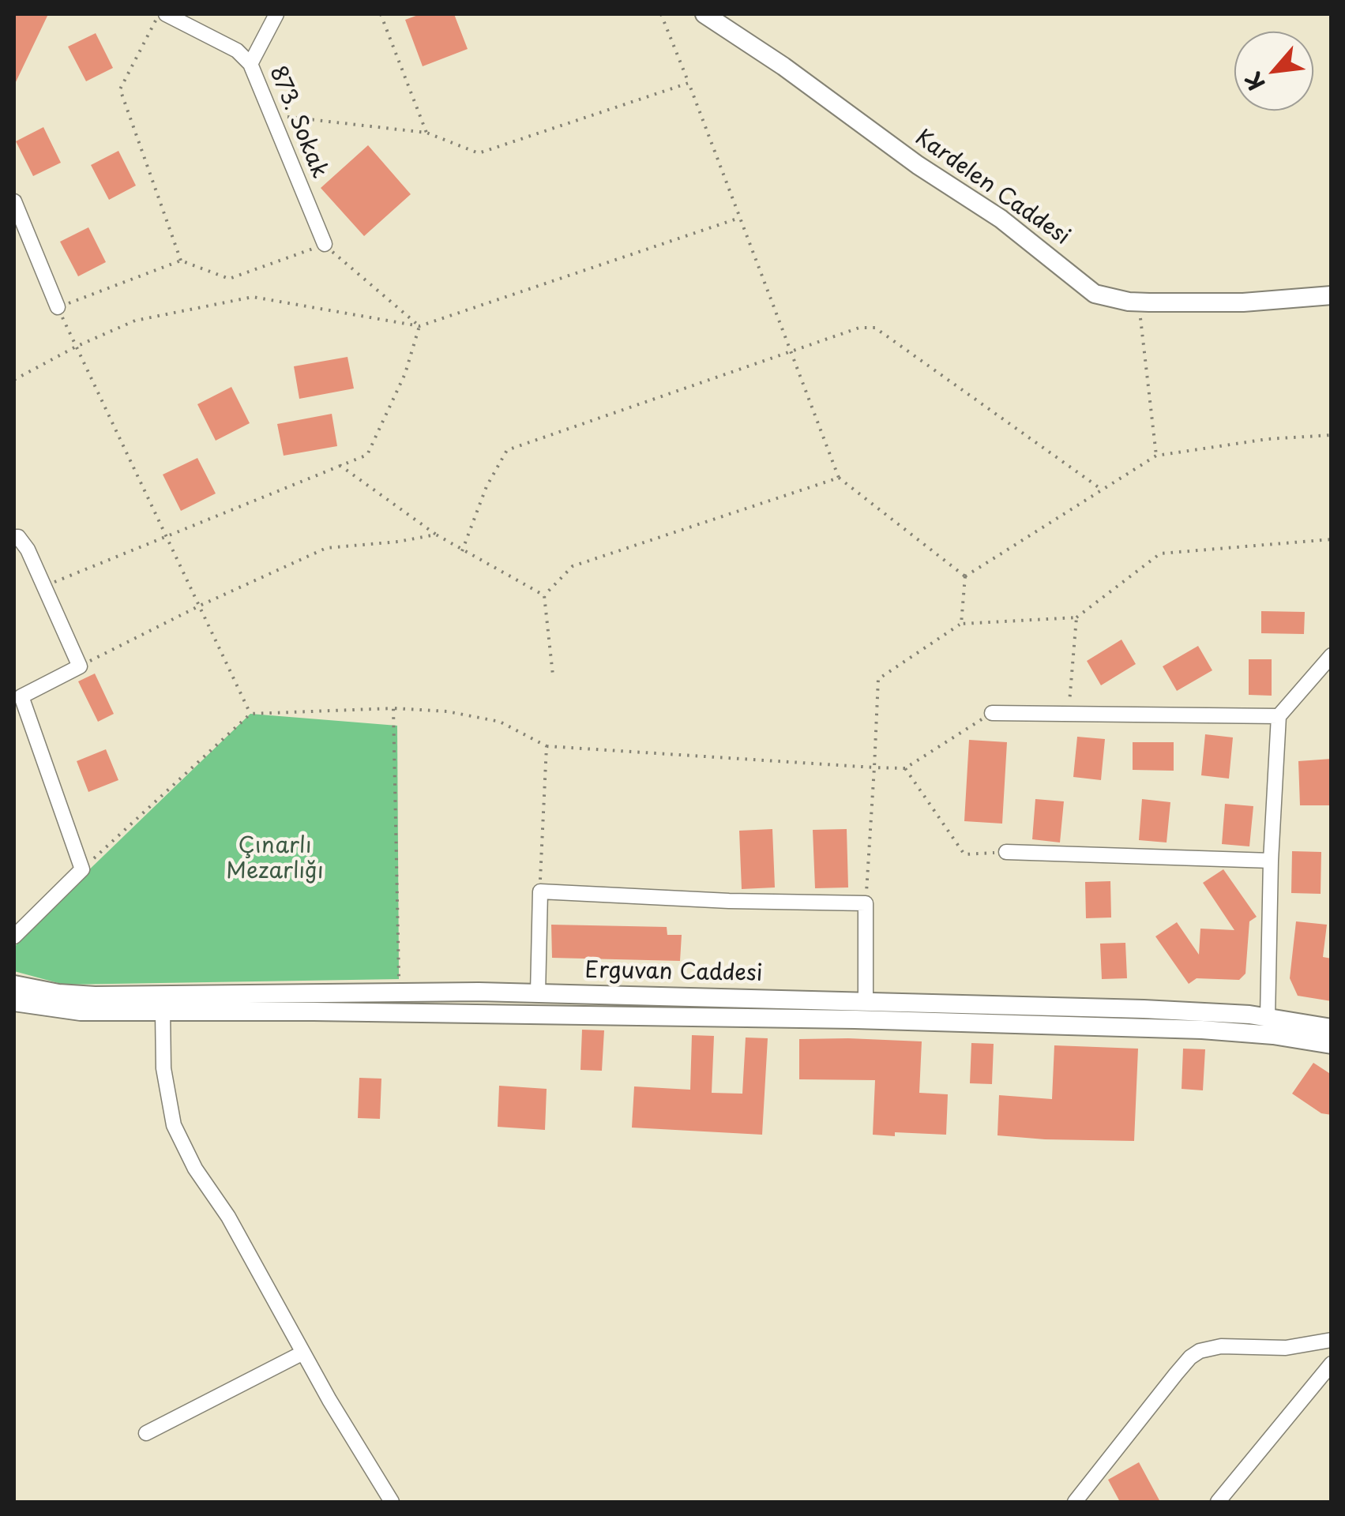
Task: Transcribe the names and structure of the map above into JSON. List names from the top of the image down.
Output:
{
  "streets": {
    "street": ["873. Sokak", "Kardelen Caddesi", "Erguvan Caddesi"]
  },
  "parks": ["Çınarlı Mezarlığı"],
  "north": "bottom left"
}
